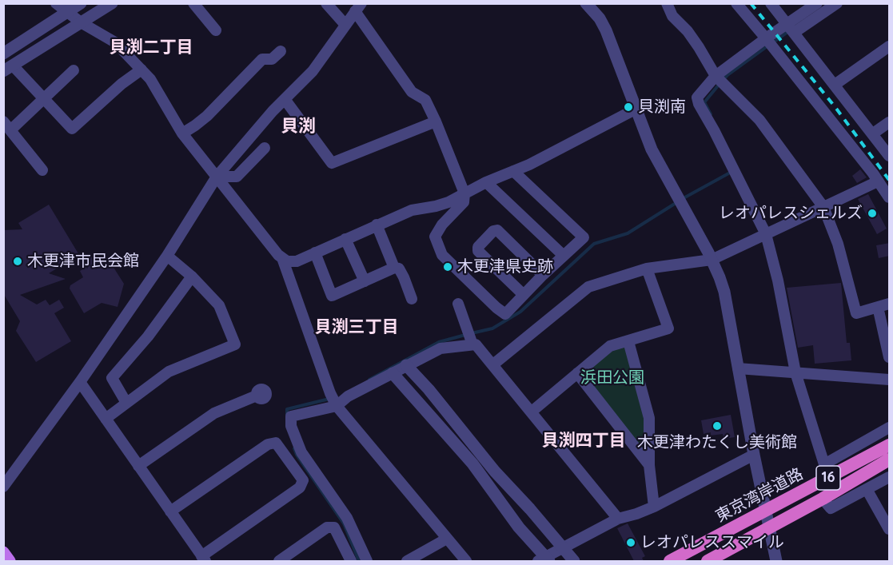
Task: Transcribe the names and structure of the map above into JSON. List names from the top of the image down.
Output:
{
  "streets": {
    "highway": ["16", "東京湾岸道路"]
  },
  "districts": [
    "貝渕二丁目",
    "貝渕",
    "貝渕三丁目",
    "貝渕四丁目"
  ],
  "parks": ["浜田公園"],
  "places": [
    "貝渕南",
    "レオパレスシェルズ",
    "木更津市民会館",
    "木更津県史跡",
    "木更津わたくし美術館",
    "レオパレススマイル"
  ]
}
